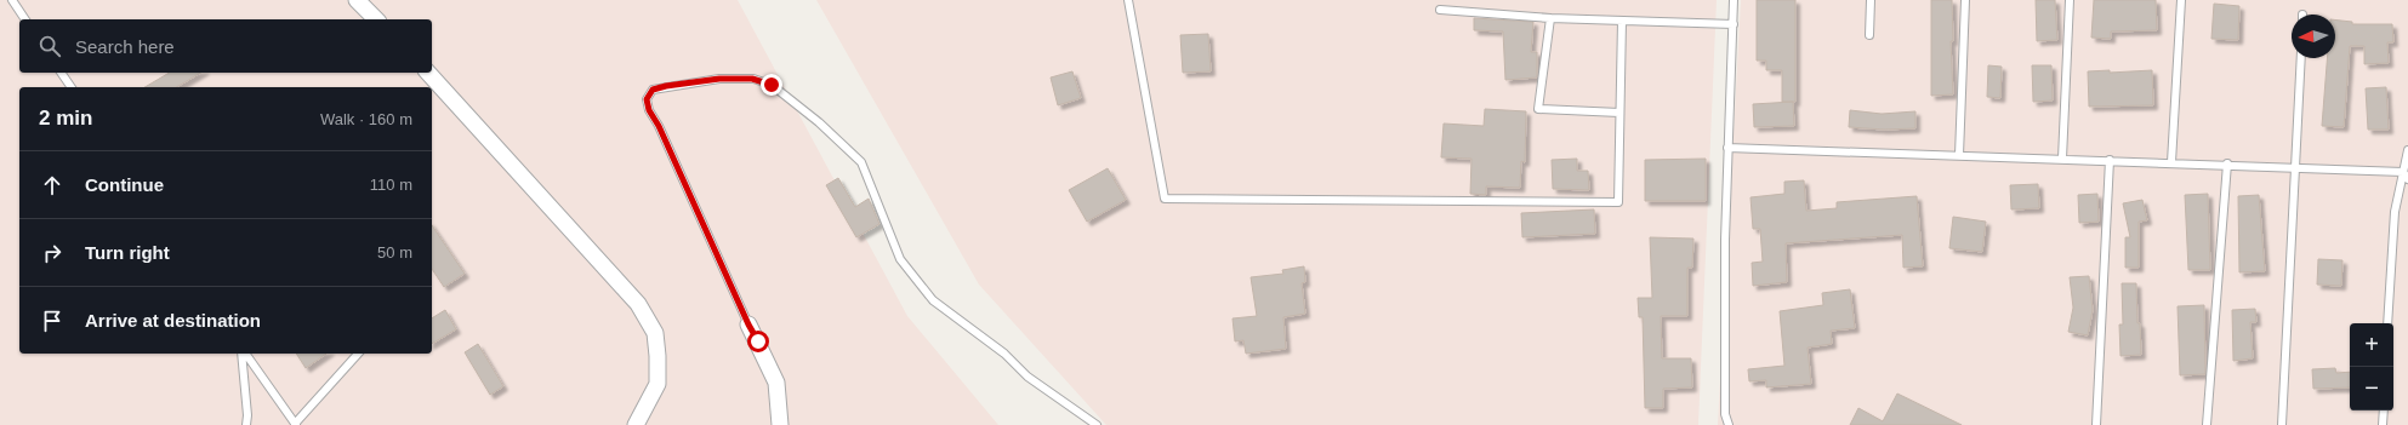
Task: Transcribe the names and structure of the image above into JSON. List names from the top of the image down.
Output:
{
  "north": "left",
  "page": {
    "search": "Search here",
    "heading": ["2 min", "Walk · 160 m"],
    "list": [
      ["Continue", "110 m"],
      ["Turn right", "50 m"],
      "Arrive at destination"
    ],
    "map_buttons": ["+", "−"]
  }
}
